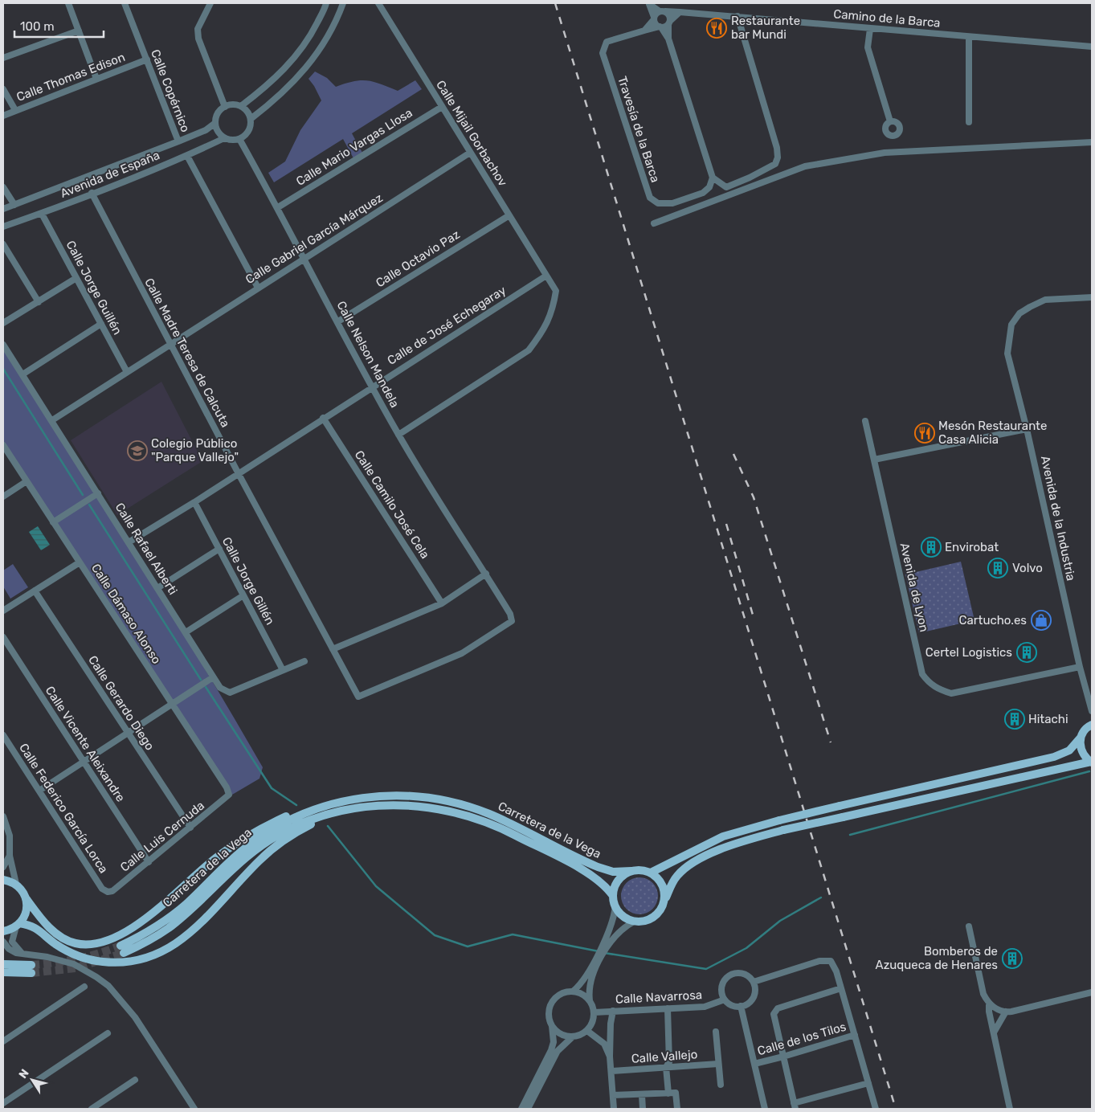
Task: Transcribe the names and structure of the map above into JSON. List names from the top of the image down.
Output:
{
  "streets": {
    "main road": ["Carretera de la Vega"],
    "street": [
      "Camino de la Barca",
      "Calle Thomas Edison",
      "Calle Copérnico",
      "Travesía de la Barca",
      "Calle Mijail Gorbachov",
      "Calle Mario Vargas Llosa",
      "Avenida de España",
      "Calle Gabriel García Márquez",
      "Calle Octavio Paz",
      "Calle Jorge Guillén",
      "Calle de José Echegaray",
      "Calle Madre Teresa de Calcuta",
      "Calle Nelson Mandela",
      "Calle Camilo José Cela",
      "Avenida de la Industria",
      "Calle Rafael Alberti",
      "Calle Jorge Gillén",
      "Avenida de Lyon",
      "Calle Dámaso Alonso",
      "Calle Gerardo Diego",
      "Calle Vicente Aleixandre",
      "Calle Federico García Lorca",
      "Calle Luis Cernuda",
      "Calle Navarrosa",
      "Calle de los Tilos",
      "Calle Vallejo"
    ]
  },
  "crossings": [
    ["Calle Thomas Edison", "Calle Copérnico"],
    ["Calle Copérnico", "Avenida de España"],
    ["Calle Mijail Gorbachov", "Calle Mario Vargas Llosa"],
    ["Calle Mijail Gorbachov", "Calle Gabriel García Márquez"],
    ["Calle Mijail Gorbachov", "Calle Octavio Paz"],
    ["Calle Mijail Gorbachov", "Calle de José Echegaray"],
    ["Calle Mijail Gorbachov", "Calle Nelson Mandela"],
    ["Calle Mario Vargas Llosa", "Calle Nelson Mandela"],
    ["Avenida de España", "Calle Jorge Guillén"],
    ["Avenida de España", "Calle Madre Teresa de Calcuta"],
    ["Avenida de España", "Calle Nelson Mandela"],
    ["Calle Gabriel García Márquez", "Calle Jorge Guillén"],
    ["Calle Gabriel García Márquez", "Calle Madre Teresa de Calcuta"],
    ["Calle Gabriel García Márquez", "Calle Nelson Mandela"],
    ["Calle Gabriel García Márquez", "Calle Rafael Alberti"],
    ["Calle Octavio Paz", "Calle Nelson Mandela"],
    ["Calle de José Echegaray", "Calle Madre Teresa de Calcuta"],
    ["Calle de José Echegaray", "Calle Nelson Mandela"],
    ["Calle de José Echegaray", "Calle Camilo José Cela"],
    ["Calle de José Echegaray", "Calle Rafael Alberti"],
    ["Calle de José Echegaray", "Calle Jorge Gillén"],
    ["Calle Madre Teresa de Calcuta", "Calle Nelson Mandela"],
    ["Avenida de la Industria", "Avenida de Lyon"],
    ["Calle Rafael Alberti", "Calle Jorge Gillén"],
    ["Calle Dámaso Alonso", "Calle Luis Cernuda"],
    ["Calle Gerardo Diego", "Calle Luis Cernuda"],
    ["Calle Vicente Aleixandre", "Calle Luis Cernuda"],
    ["Calle Federico García Lorca", "Calle Luis Cernuda"]
  ],
  "places": {
    "restaurant": ["Restaurante bar Mundi", "Mesón Restaurante Casa Alicia"],
    "school or university": ["Colegio Público \"Parque Vallejo\""],
    "building": [
      "Envirobat",
      "Volvo",
      "Certel Logistics",
      "Hitachi",
      "Bomberos de Azuqueca de Henares"
    ],
    "shop": ["Cartucho.es"]
  },
  "scale_bar": "100 m",
  "north": "top left"
}
